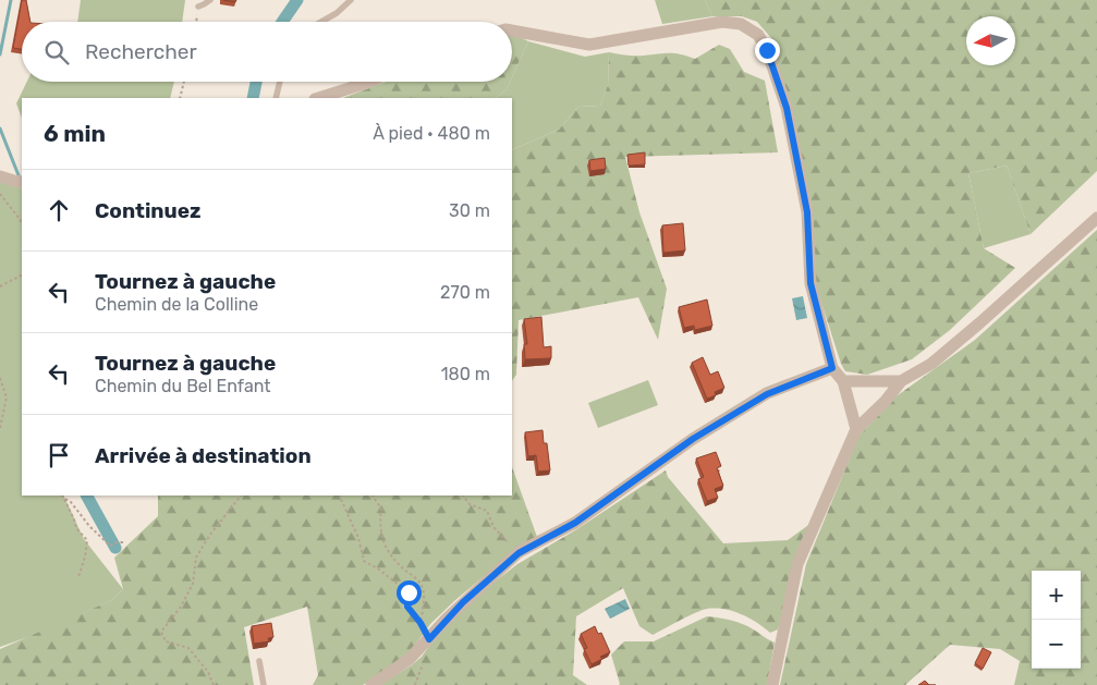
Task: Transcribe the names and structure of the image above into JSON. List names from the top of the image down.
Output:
{
  "north": "left",
  "page": {
    "search": "Rechercher",
    "heading": ["6 min", "À pied · 480 m"],
    "list": [
      ["Continuez", "30 m"],
      ["Tournez à gauche", "Chemin de la Colline", "270 m"],
      ["Tournez à gauche", "Chemin du Bel Enfant", "180 m"],
      "Arrivée à destination"
    ],
    "map_buttons": ["+", "−"]
  }
}
